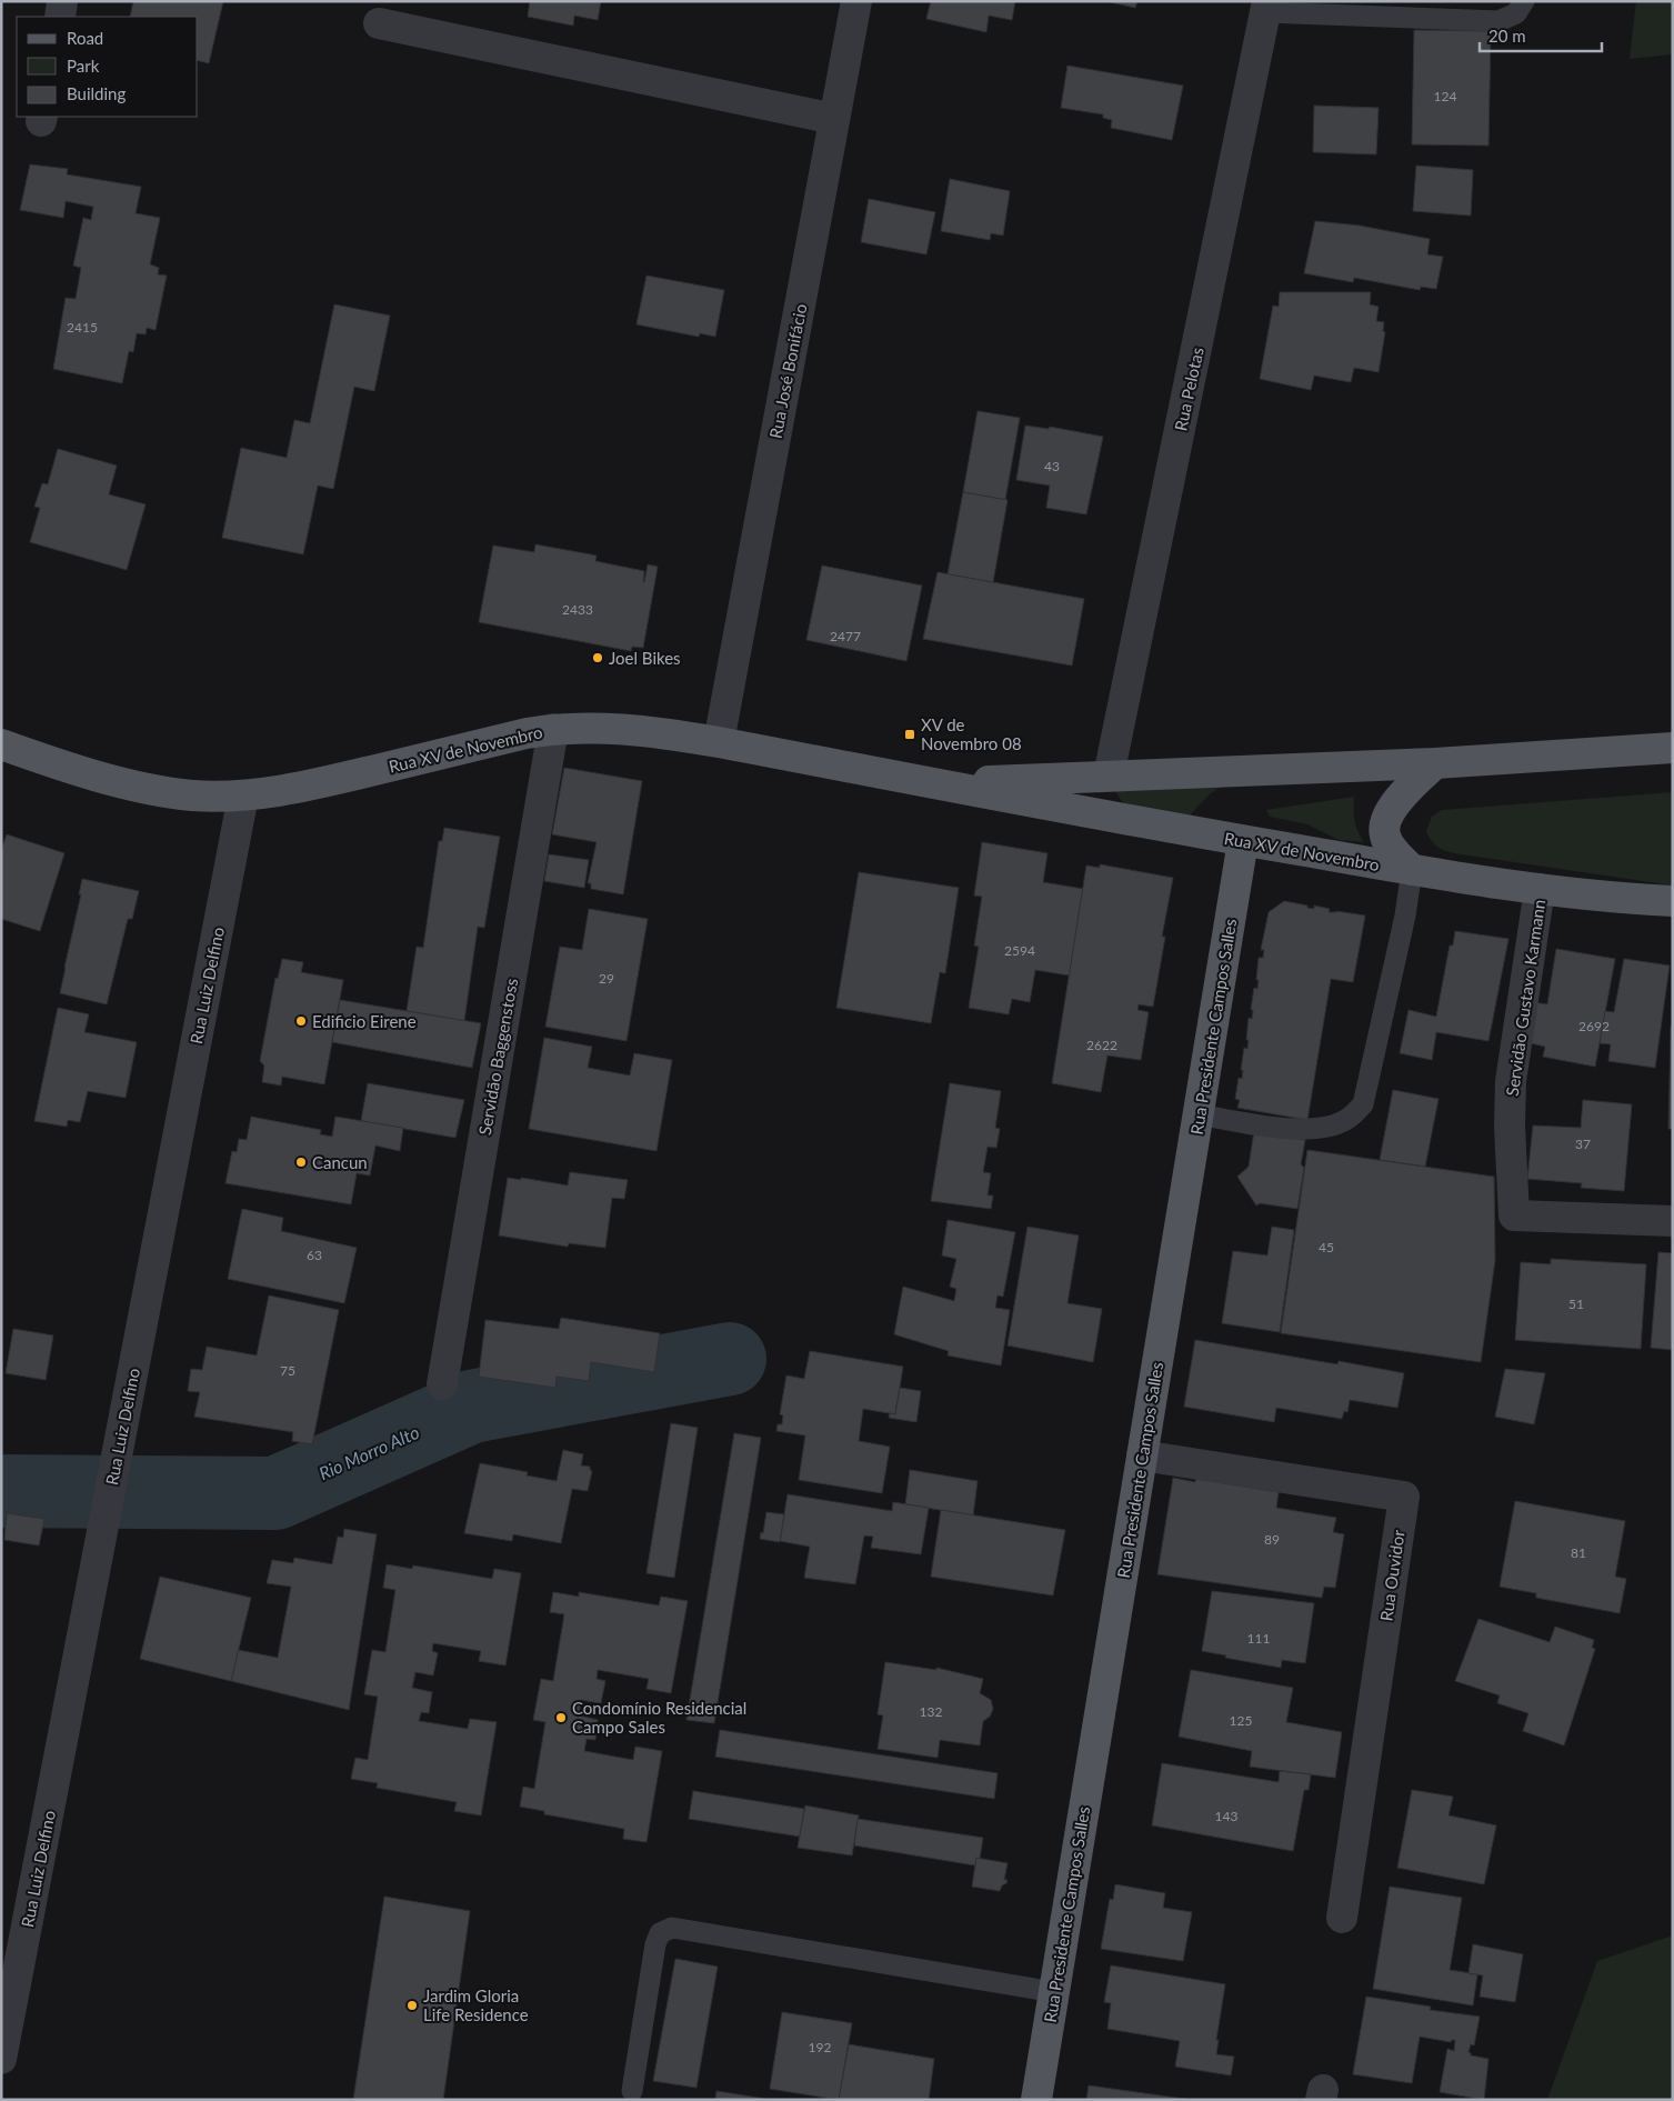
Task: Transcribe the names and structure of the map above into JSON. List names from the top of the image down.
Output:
{
  "streets": {
    "main road": ["Rua XV de Novembro", "Rua Presidente Campos Salles"],
    "street": [
      "Rua José Bonifácio",
      "Rua Pelotas",
      "Rua Luiz Delfino",
      "Servidão Gustavo Karmann",
      "Servidão Baggenstoss",
      "Rua Ouvidor"
    ]
  },
  "crossings": [
    ["Rua José Bonifácio", "Rua XV de Novembro"],
    ["Rua Pelotas", "Rua XV de Novembro"],
    ["Rua XV de Novembro", "Rua Luiz Delfino"],
    ["Rua XV de Novembro", "Servidão Gustavo Karmann"],
    ["Rua XV de Novembro", "Rua Presidente Campos Salles"],
    ["Rua XV de Novembro", "Servidão Baggenstoss"],
    ["Rua Presidente Campos Salles", "Rua Ouvidor"]
  ],
  "water": ["Rio Morro Alto"],
  "places": {
    "other": [
      "Joel Bikes",
      "Edificio Eirene",
      "Cancun",
      "Condomínio Residencial Campo Sales",
      "Jardim Gloria Life Residence"
    ],
    "transit": ["XV de Novembro 08"]
  },
  "house_numbers": [
    "124",
    "2415",
    "43",
    "2433",
    "2477",
    "2594",
    "29",
    "2692",
    "2622",
    "37",
    "45",
    "63",
    "51",
    "75",
    "89",
    "81",
    "111",
    "132",
    "125",
    "143",
    "192"
  ],
  "legend": ["Road", "Park", "Building"],
  "scale_bar": "20 m"
}
